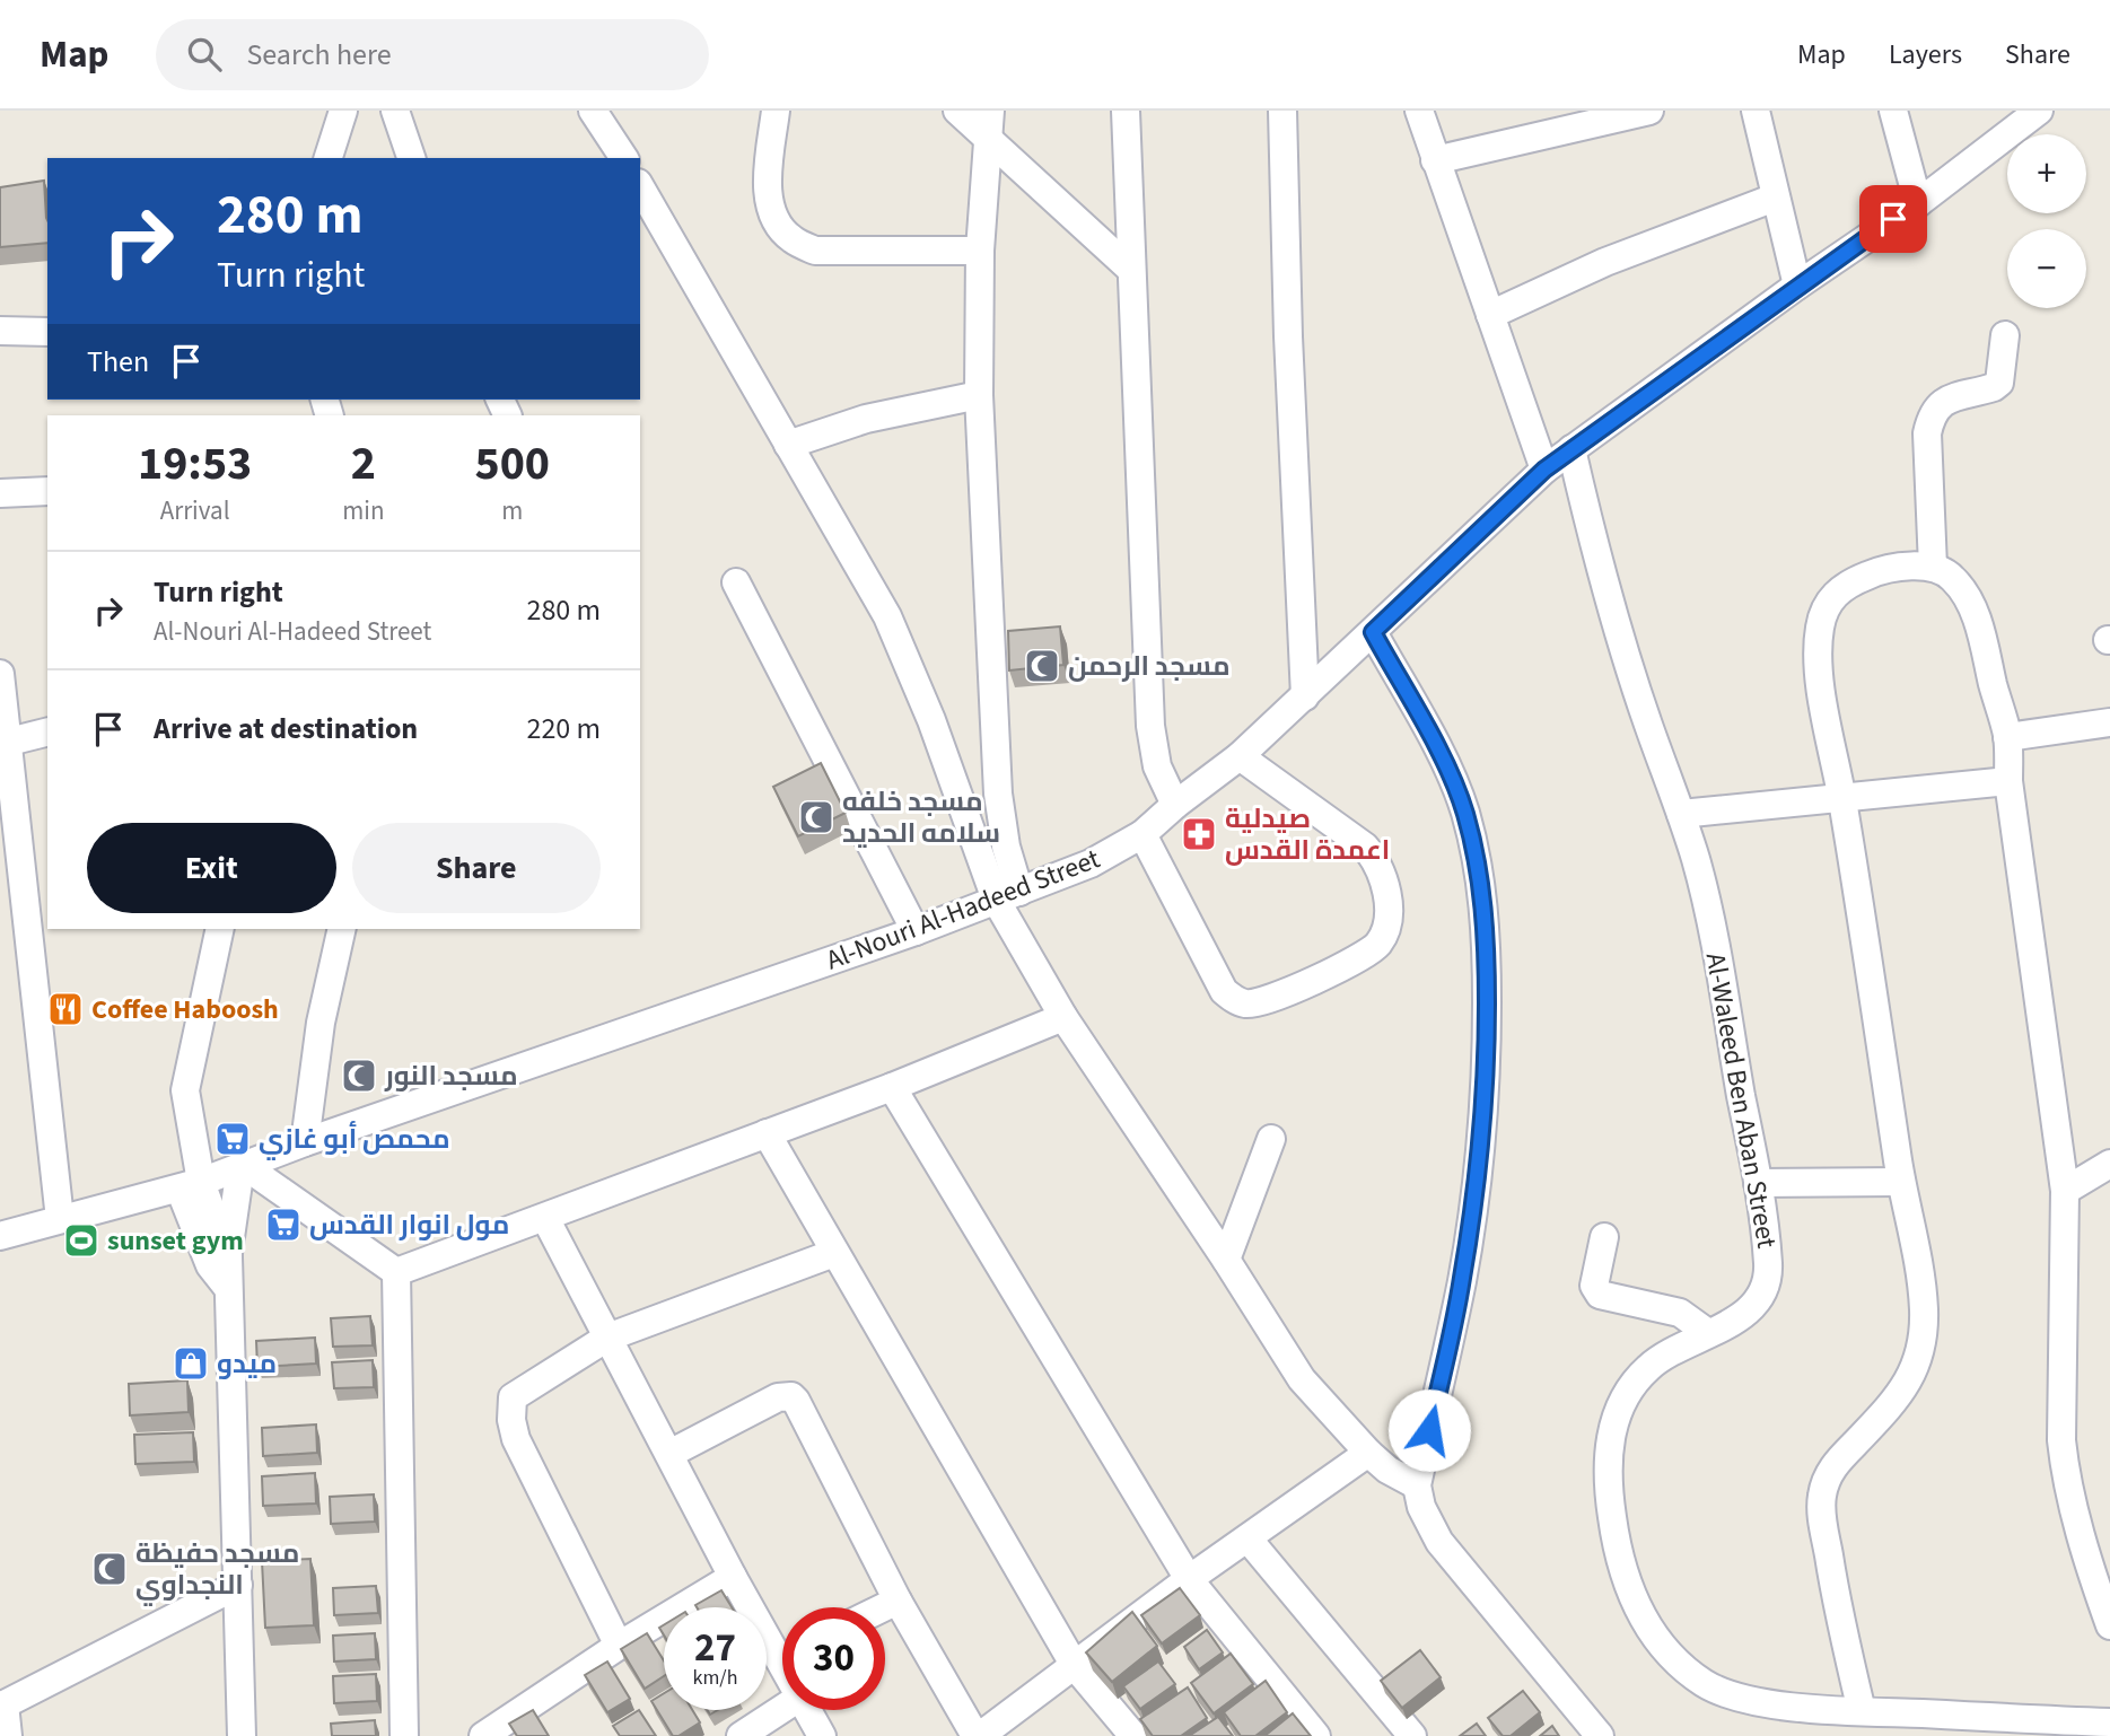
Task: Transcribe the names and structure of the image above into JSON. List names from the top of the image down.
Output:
{
  "streets": {
    "street": ["Al-Nouri Al-Hadeed Street", "Al-Waleed Ben Aban Street"]
  },
  "crossings": [
    ["Al-Nouri Al-Hadeed Street", "Al-Waleed Ben Aban Street"]
  ],
  "places": {
    "mosque": [
      "مسجد الرحمن",
      "مسجد خلفه سلامه الحديد",
      "مسجد النور",
      "مسجد حفيظة النجداوي"
    ],
    "pharmacy": ["صيدلية اعمدة القدس"],
    "restaurant": ["Coffee Haboosh"],
    "supermarket": ["محمص أبو غازي", "مول انوار القدس"],
    "sports": ["sunset gym"],
    "shop": ["ميدو"]
  },
  "page": {
    "header": "Map",
    "search": "Search here",
    "nav": ["Map", "Layers", "Share"],
    "map_buttons": ["+", "−"],
    "turn": ["280 m", "Turn right"],
    "then": "Then",
    "eta": [
      "19:53",
      "Arrival",
      "2",
      "min",
      "500",
      "m"
    ],
    "list": [
      {
        "name": "Turn right",
        "note": "Al-Nouri Al-Hadeed Street",
        "value": "280 m"
      },
      {
        "name": "Arrive at destination",
        "value": "220 m"
      }
    ],
    "buttons": ["Exit", "Share"],
    "speed": "27 km/h",
    "limit": "30"
  }
}
